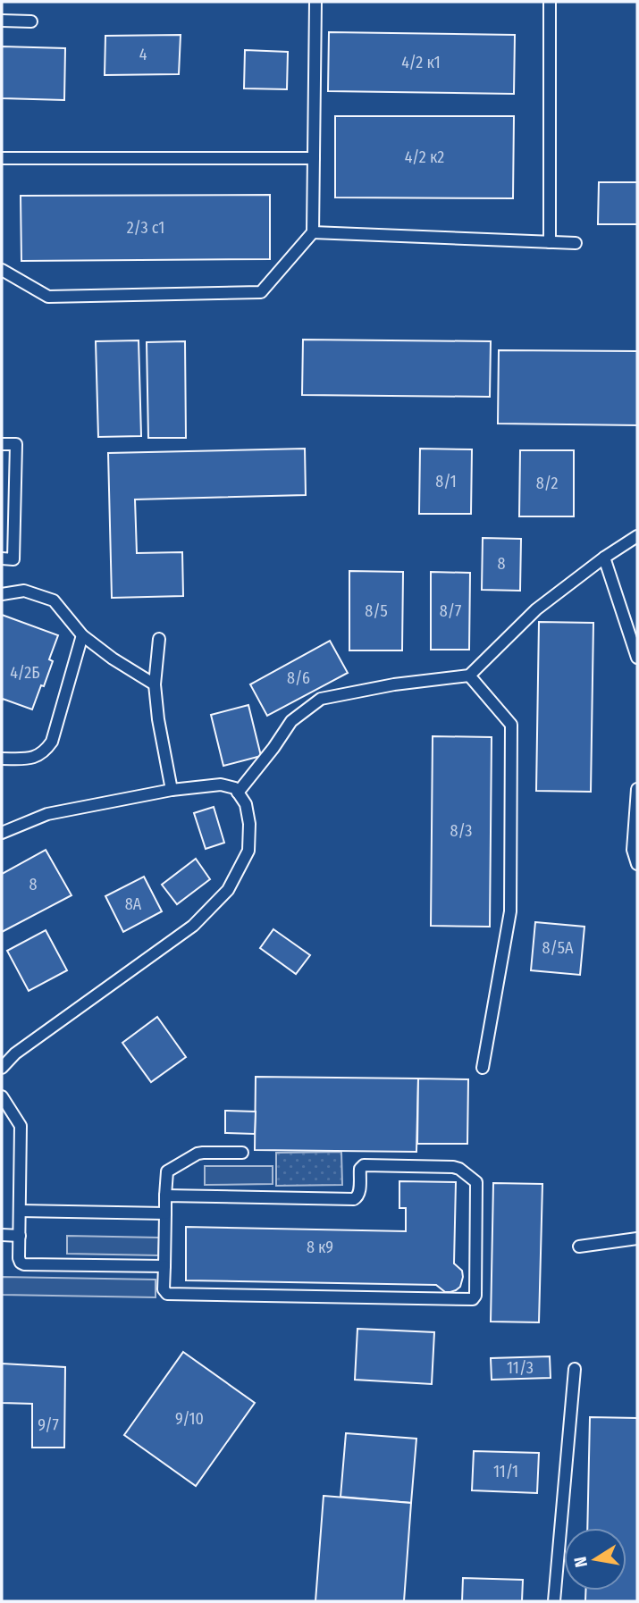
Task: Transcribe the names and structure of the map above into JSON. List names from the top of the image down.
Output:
{
  "house_numbers": [
    "4",
    "4/2 к1",
    "4/2 к2",
    "2/3 с1",
    "8/1",
    "8/2",
    "8",
    "8/5",
    "8/7",
    "4/2Б",
    "8/6",
    "8/3",
    "8",
    "8А",
    "8/5А",
    "8 к9",
    "11/3",
    "9/10",
    "9/7",
    "11/1"
  ],
  "north": "left"
}
